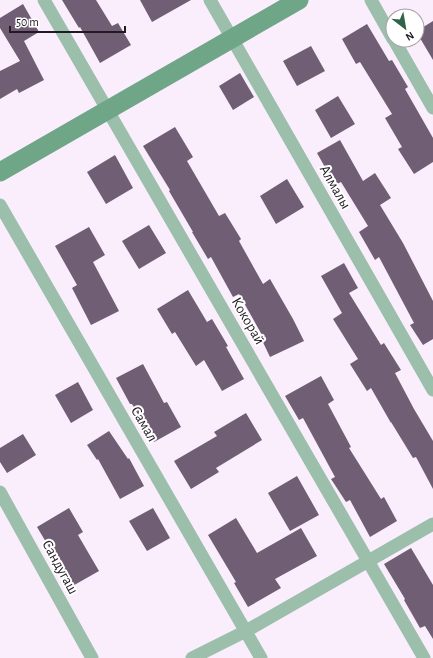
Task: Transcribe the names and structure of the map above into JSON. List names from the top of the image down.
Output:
{
  "streets": {
    "street": [
      "Алмалы",
      "Кокорай",
      "Самал",
      "Сандугаш"
    ]
  },
  "scale_bar": "50 m",
  "north": "bottom right"
}
